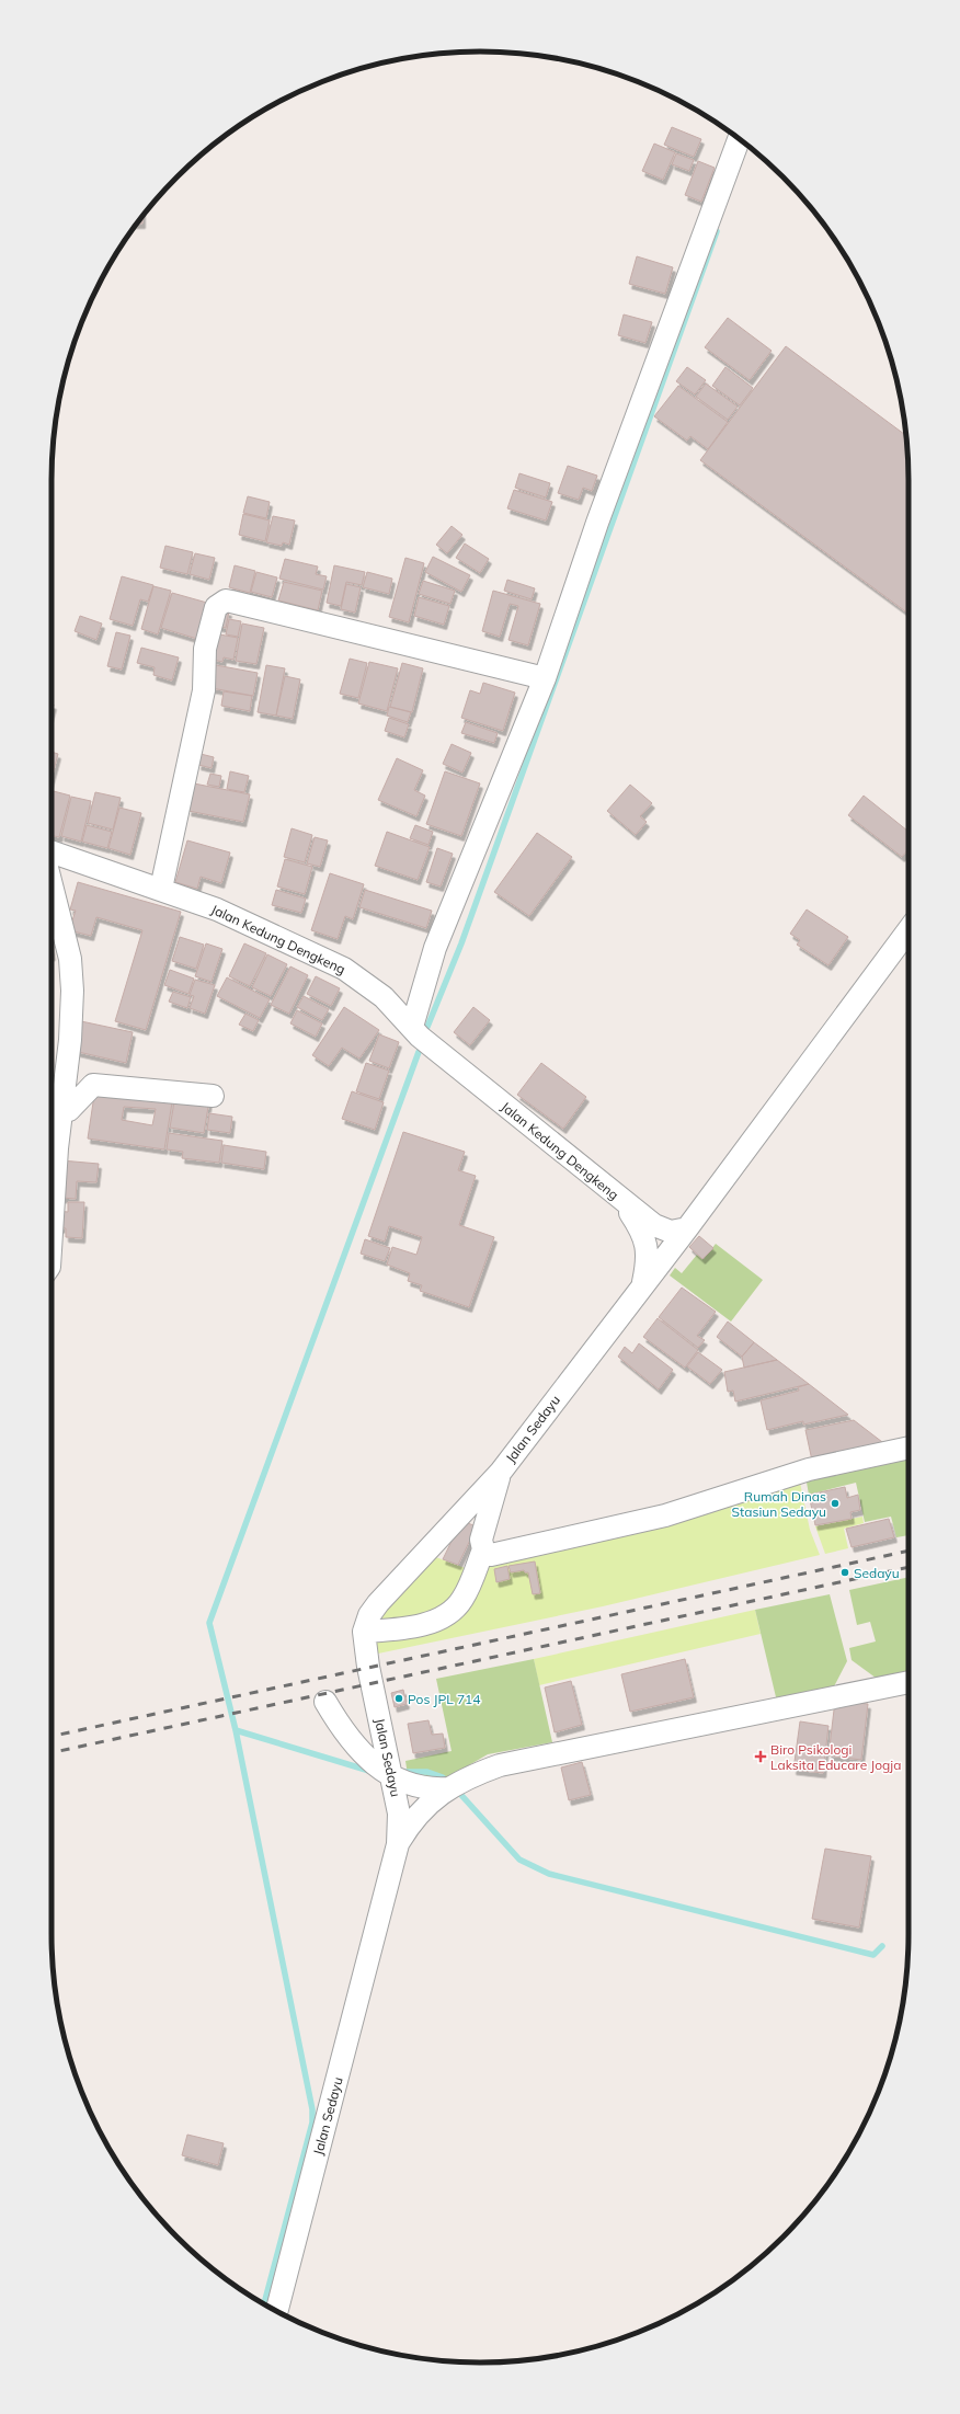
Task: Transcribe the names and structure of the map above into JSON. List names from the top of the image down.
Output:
{
  "streets": {
    "street": ["Jalan Kedung Dengkeng", "Jalan Sedayu"]
  },
  "crossings": [
    ["Jalan Kedung Dengkeng", "Jalan Sedayu"]
  ],
  "places": {
    "other": ["Rumah Dinas Stasiun Sedayu", "Sedayu", "Pos JPL 714"],
    "health": ["Biro Psikologi Laksita Educare Jogja"]
  }
}
